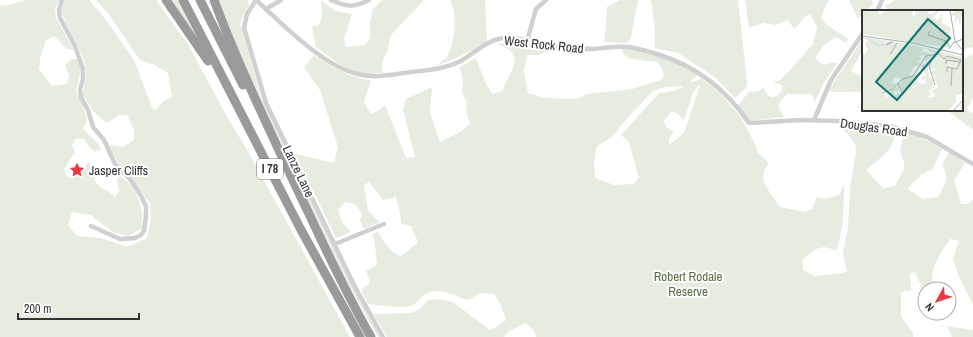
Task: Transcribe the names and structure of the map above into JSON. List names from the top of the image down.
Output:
{
  "streets": {
    "highway": ["I 78"],
    "street": ["West Rock Road", "Douglas Road", "Lanze Lane"]
  },
  "crossings": [
    ["West Rock Road", "Douglas Road"],
    ["West Rock Road", "Lanze Lane"]
  ],
  "parks": ["Robert Rodale Reserve"],
  "places": {
    "place": ["Jasper Cliffs"]
  },
  "scale_bar": "200 m",
  "north": "bottom left"
}
